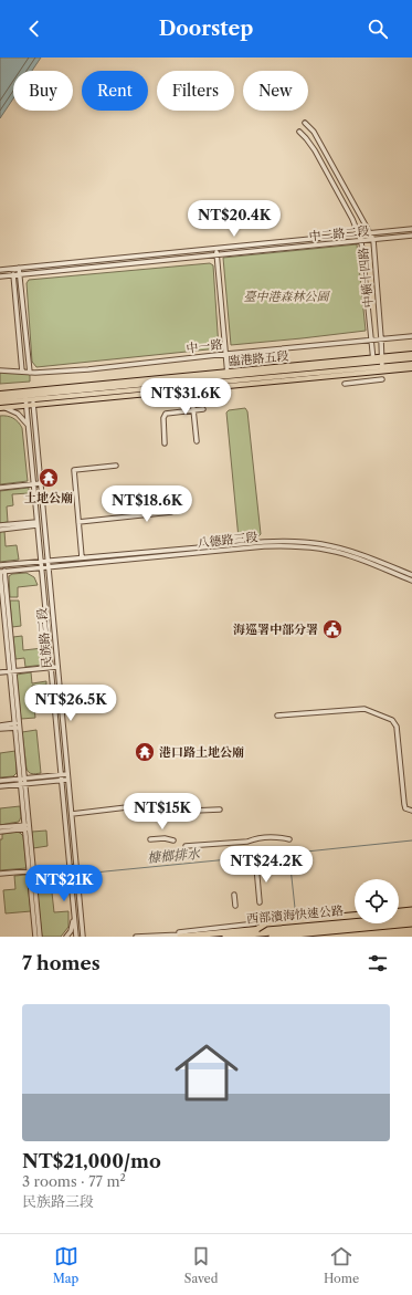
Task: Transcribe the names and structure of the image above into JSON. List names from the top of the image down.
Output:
{
  "streets": {
    "highway": ["西部濱海快速公路"],
    "main road": ["臨港路五段"],
    "street": [
      "中二路二段",
      "中橫十四路",
      "中一路",
      "八德路三段",
      "民族路三段"
    ]
  },
  "crossings": [
    ["中二路二段", "中橫十四路"],
    ["中橫十四路", "中一路"],
    ["中橫十四路", "臨港路五段"],
    ["臨港路五段", "民族路三段"],
    ["八德路三段", "民族路三段"]
  ],
  "water": ["槺榔排水"],
  "parks": ["臺中港森林公園"],
  "places": {
    "temple": ["土地公廟", "港口路土地公廟"],
    "public building": ["海巡署中部分署"]
  },
  "page": {
    "header": "Doorstep",
    "chip": [
      "Buy",
      "Rent",
      "Filters",
      "New"
    ],
    "price": [
      "NT$20.4K",
      "NT$31.6K",
      "NT$18.6K",
      "NT$26.5K",
      "NT$15K",
      "NT$24.2K",
      "NT$21K"
    ],
    "heading": "7 homes",
    "list": [
      {
        "name": "NT$21,000/mo",
        "note": "3 rooms · 77 m² · 民族路三段"
      }
    ],
    "tabs": ["Map", "Saved", "Home"]
  }
}
